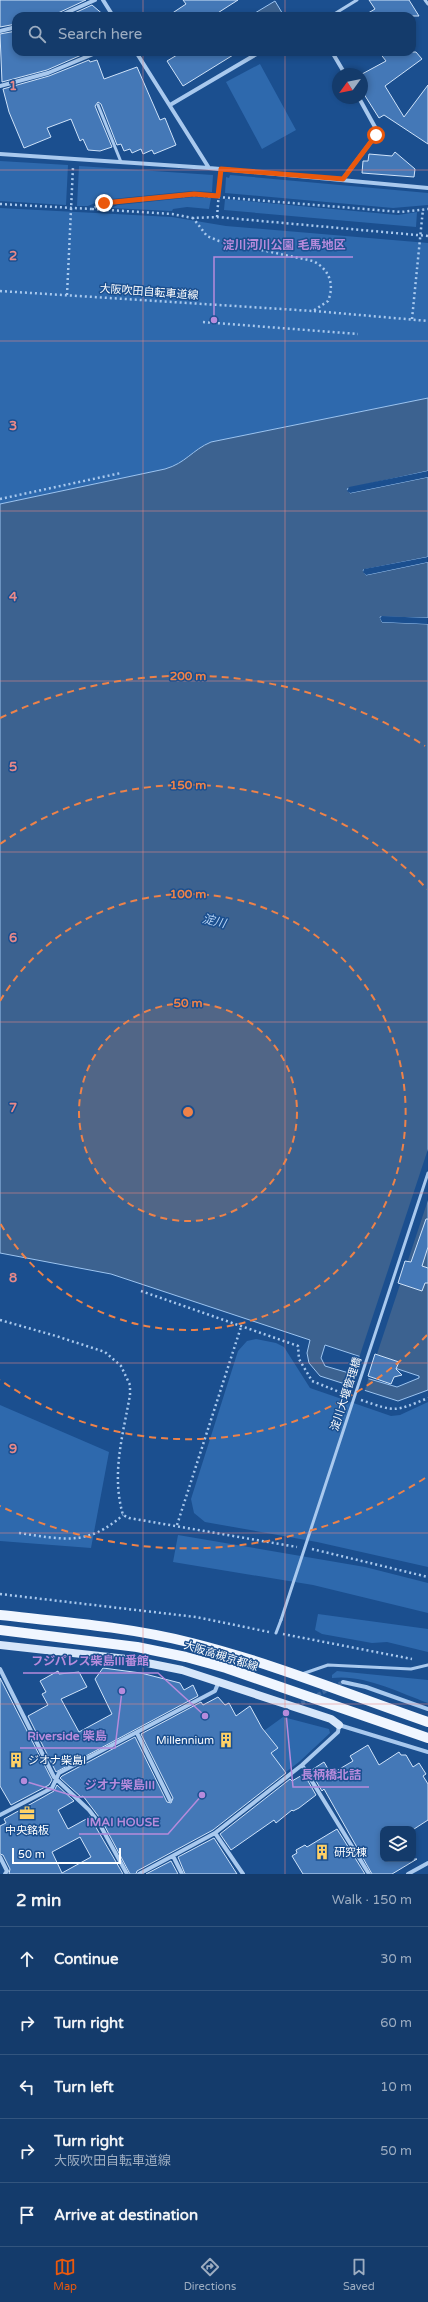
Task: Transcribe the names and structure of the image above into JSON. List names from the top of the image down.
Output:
{
  "streets": {
    "main road": ["大阪高槻京都線"],
    "lane": ["淀川大堰管理橋"],
    "path": ["大阪吹田自転車道線"]
  },
  "water": ["淀川"],
  "places": {
    "other": [
      "淀川河川公園 毛馬地区",
      "Riverside 柴島",
      "長柄橋北詰",
      "フジパレス柴島III番館",
      "ジオナ柴島III",
      "IMAI HOUSE"
    ],
    "building": ["Millennium", "ジオナ柴島I", "研究棟"],
    "office": ["中央銘板"]
  },
  "scale_bar": "50 m",
  "north": "bottom left",
  "page": {
    "search": "Search here",
    "scale": "50 m",
    "heading": ["2 min", "Walk · 150 m"],
    "list": [
      ["Continue", "30 m"],
      ["Turn right", "60 m"],
      ["Turn left", "10 m"],
      ["Turn right", "大阪吹田自転車道線", "50 m"],
      "Arrive at destination"
    ],
    "nav": ["Map", "Directions", "Saved"]
  },
  "grid": {
    "rows": [
      "1",
      "2",
      "3",
      "4",
      "5",
      "6",
      "7",
      "8",
      "9"
    ]
  },
  "rings": [
    "200 m",
    "150 m",
    "100 m",
    "50 m"
  ]
}
